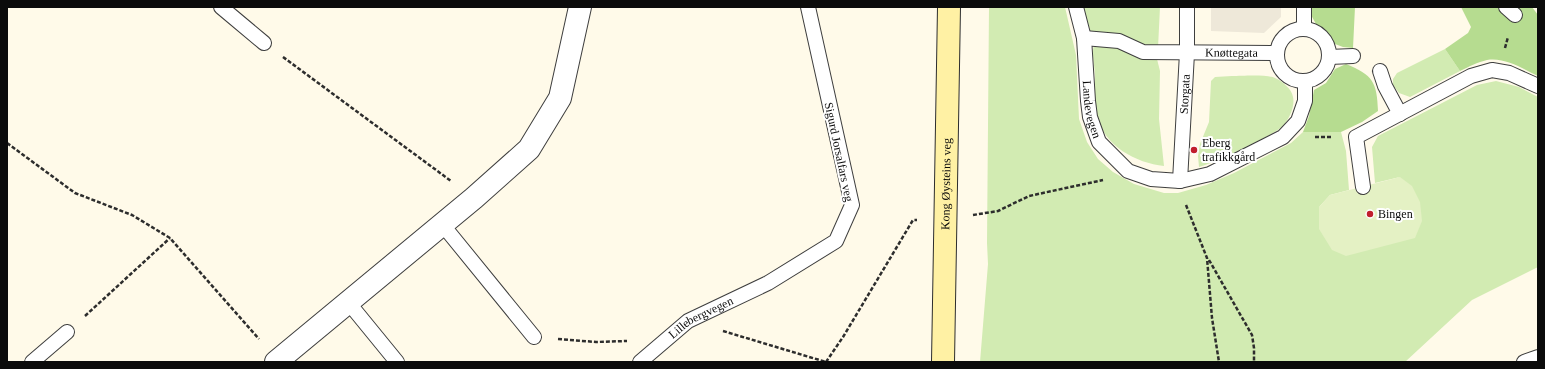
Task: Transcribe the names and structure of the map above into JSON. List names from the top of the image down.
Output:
{
  "streets": {
    "main road": ["Kong Øysteins veg"],
    "lane": [
      "Knøttegata",
      "Storgata",
      "Landevegen",
      "Sigurd Jorsalfars veg",
      "Lillebergvegen"
    ]
  },
  "crossings": [
    ["Knøttegata", "Storgata"],
    ["Knøttegata", "Landevegen"],
    ["Storgata", "Landevegen"],
    ["Sigurd Jorsalfars veg", "Lillebergvegen"]
  ],
  "places": ["Eberg trafikkgård", "Bingen"]
}
